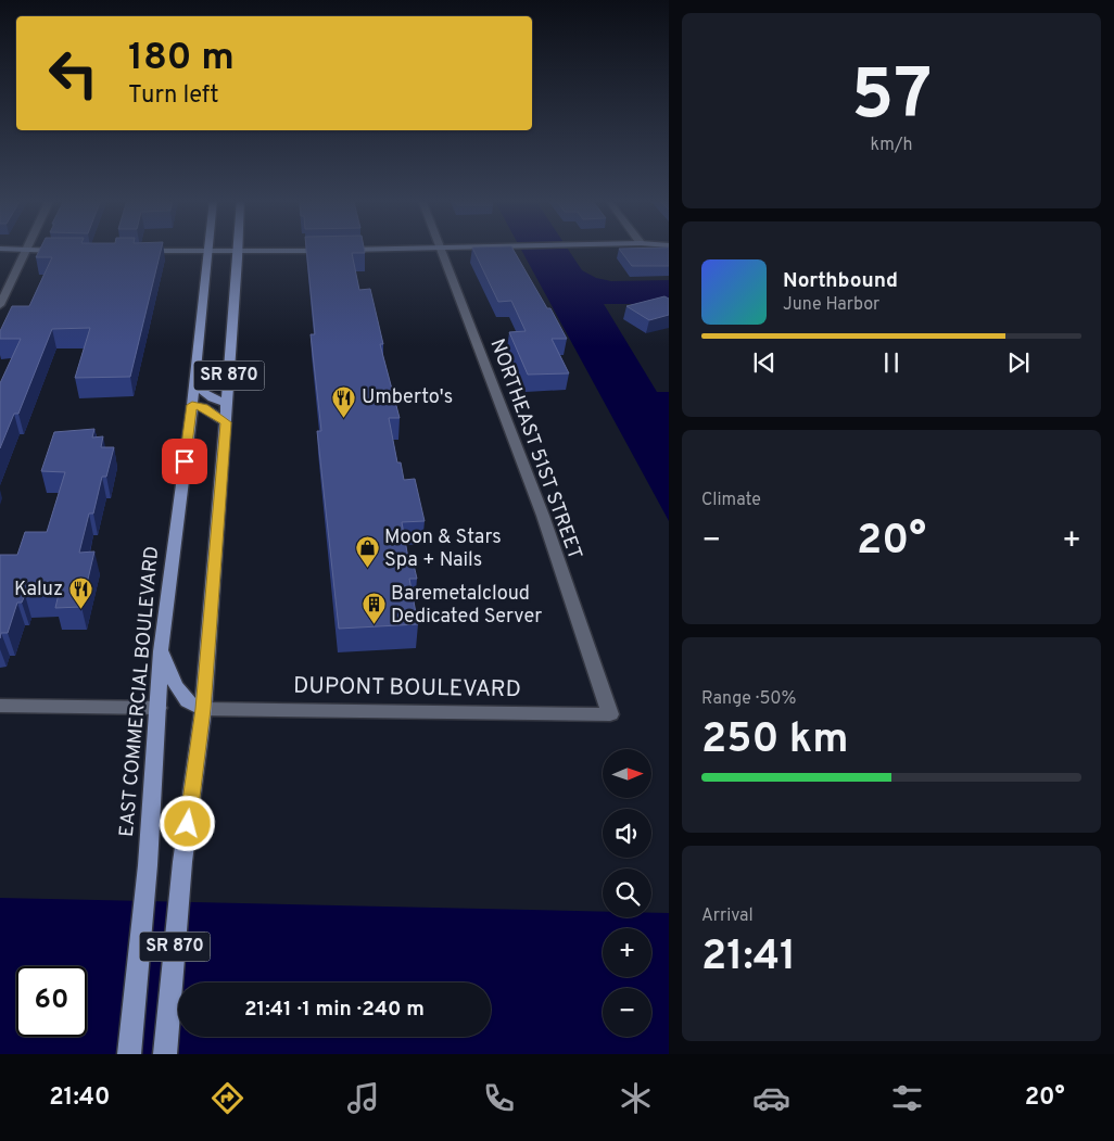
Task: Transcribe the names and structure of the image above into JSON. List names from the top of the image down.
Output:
{
  "streets": {
    "main road": ["SR 870", "EAST COMMERCIAL BOULEVARD"],
    "street": ["NORTHEAST 51ST STREET", "DUPONT BOULEVARD"]
  },
  "crossings": [
    ["SR 870", "DUPONT BOULEVARD"],
    ["NORTHEAST 51ST STREET", "DUPONT BOULEVARD"]
  ],
  "places": {
    "restaurant": ["Umberto's", "Kaluz"],
    "shop": ["Moon & Stars Spa + Nails"],
    "building": ["Baremetalcloud Dedicated Server"]
  },
  "north": "right",
  "page": {
    "tile": [
      ["57", "km/h"],
      "Climate",
      ["Range · 50%", "250 km"],
      ["Arrival", "21:41"]
    ],
    "turn": ["180 m", "Turn left"],
    "song": ["Northbound", "June Harbor"],
    "heat": ["−", "20°", "+"],
    "map_buttons": ["+", "−"],
    "limit": "60",
    "trip": "21:41 · 1 min · 240 m",
    "tabs": ["21:40", "20°"]
  }
}
